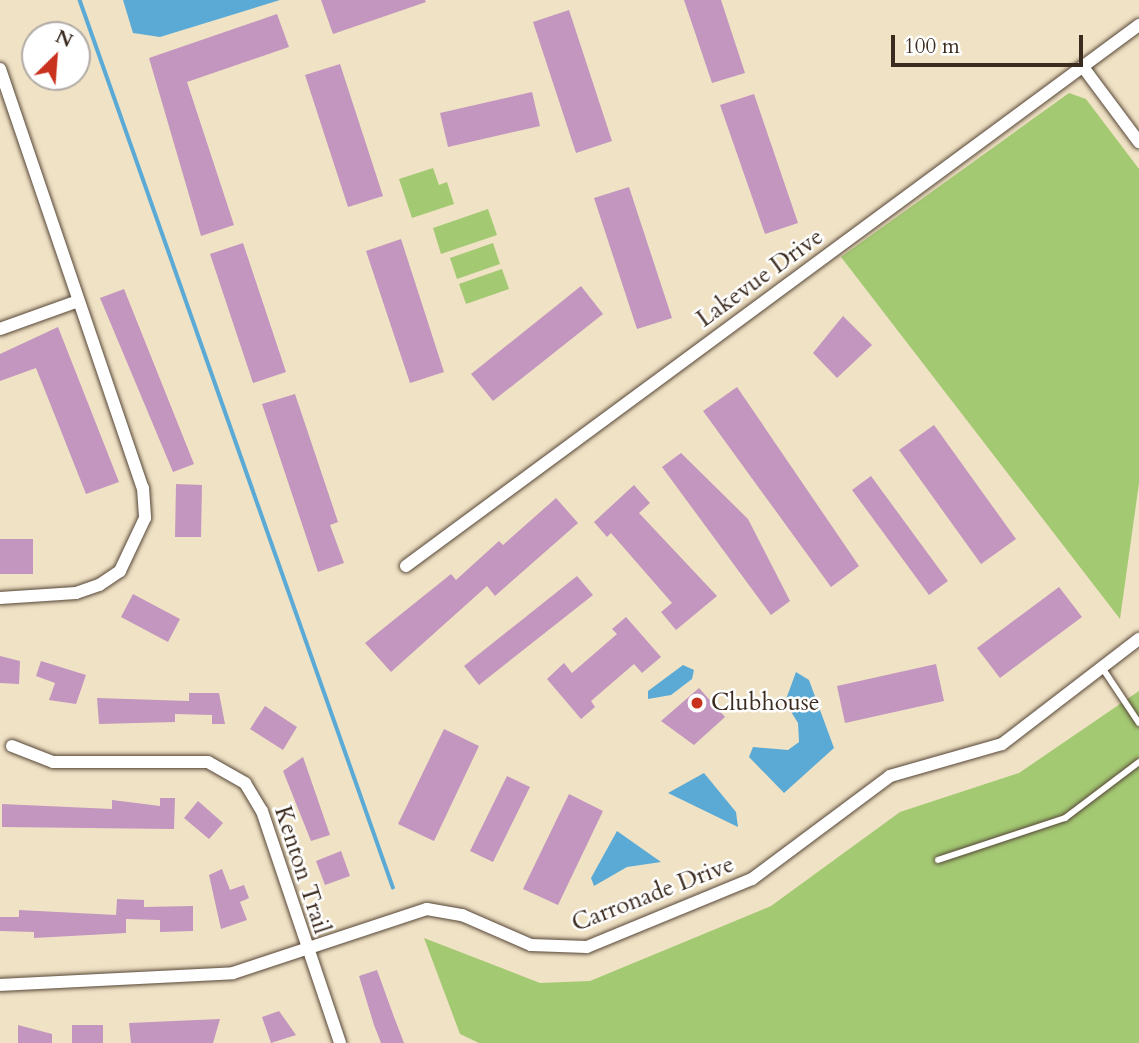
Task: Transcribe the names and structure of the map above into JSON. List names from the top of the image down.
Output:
{
  "streets": {
    "street": ["Lakevue Drive", "Kenton Trail", "Carronade Drive"]
  },
  "crossings": [
    ["Kenton Trail", "Carronade Drive"]
  ],
  "places": ["Clubhouse"],
  "scale_bar": "100 m",
  "north": "top right"
}
